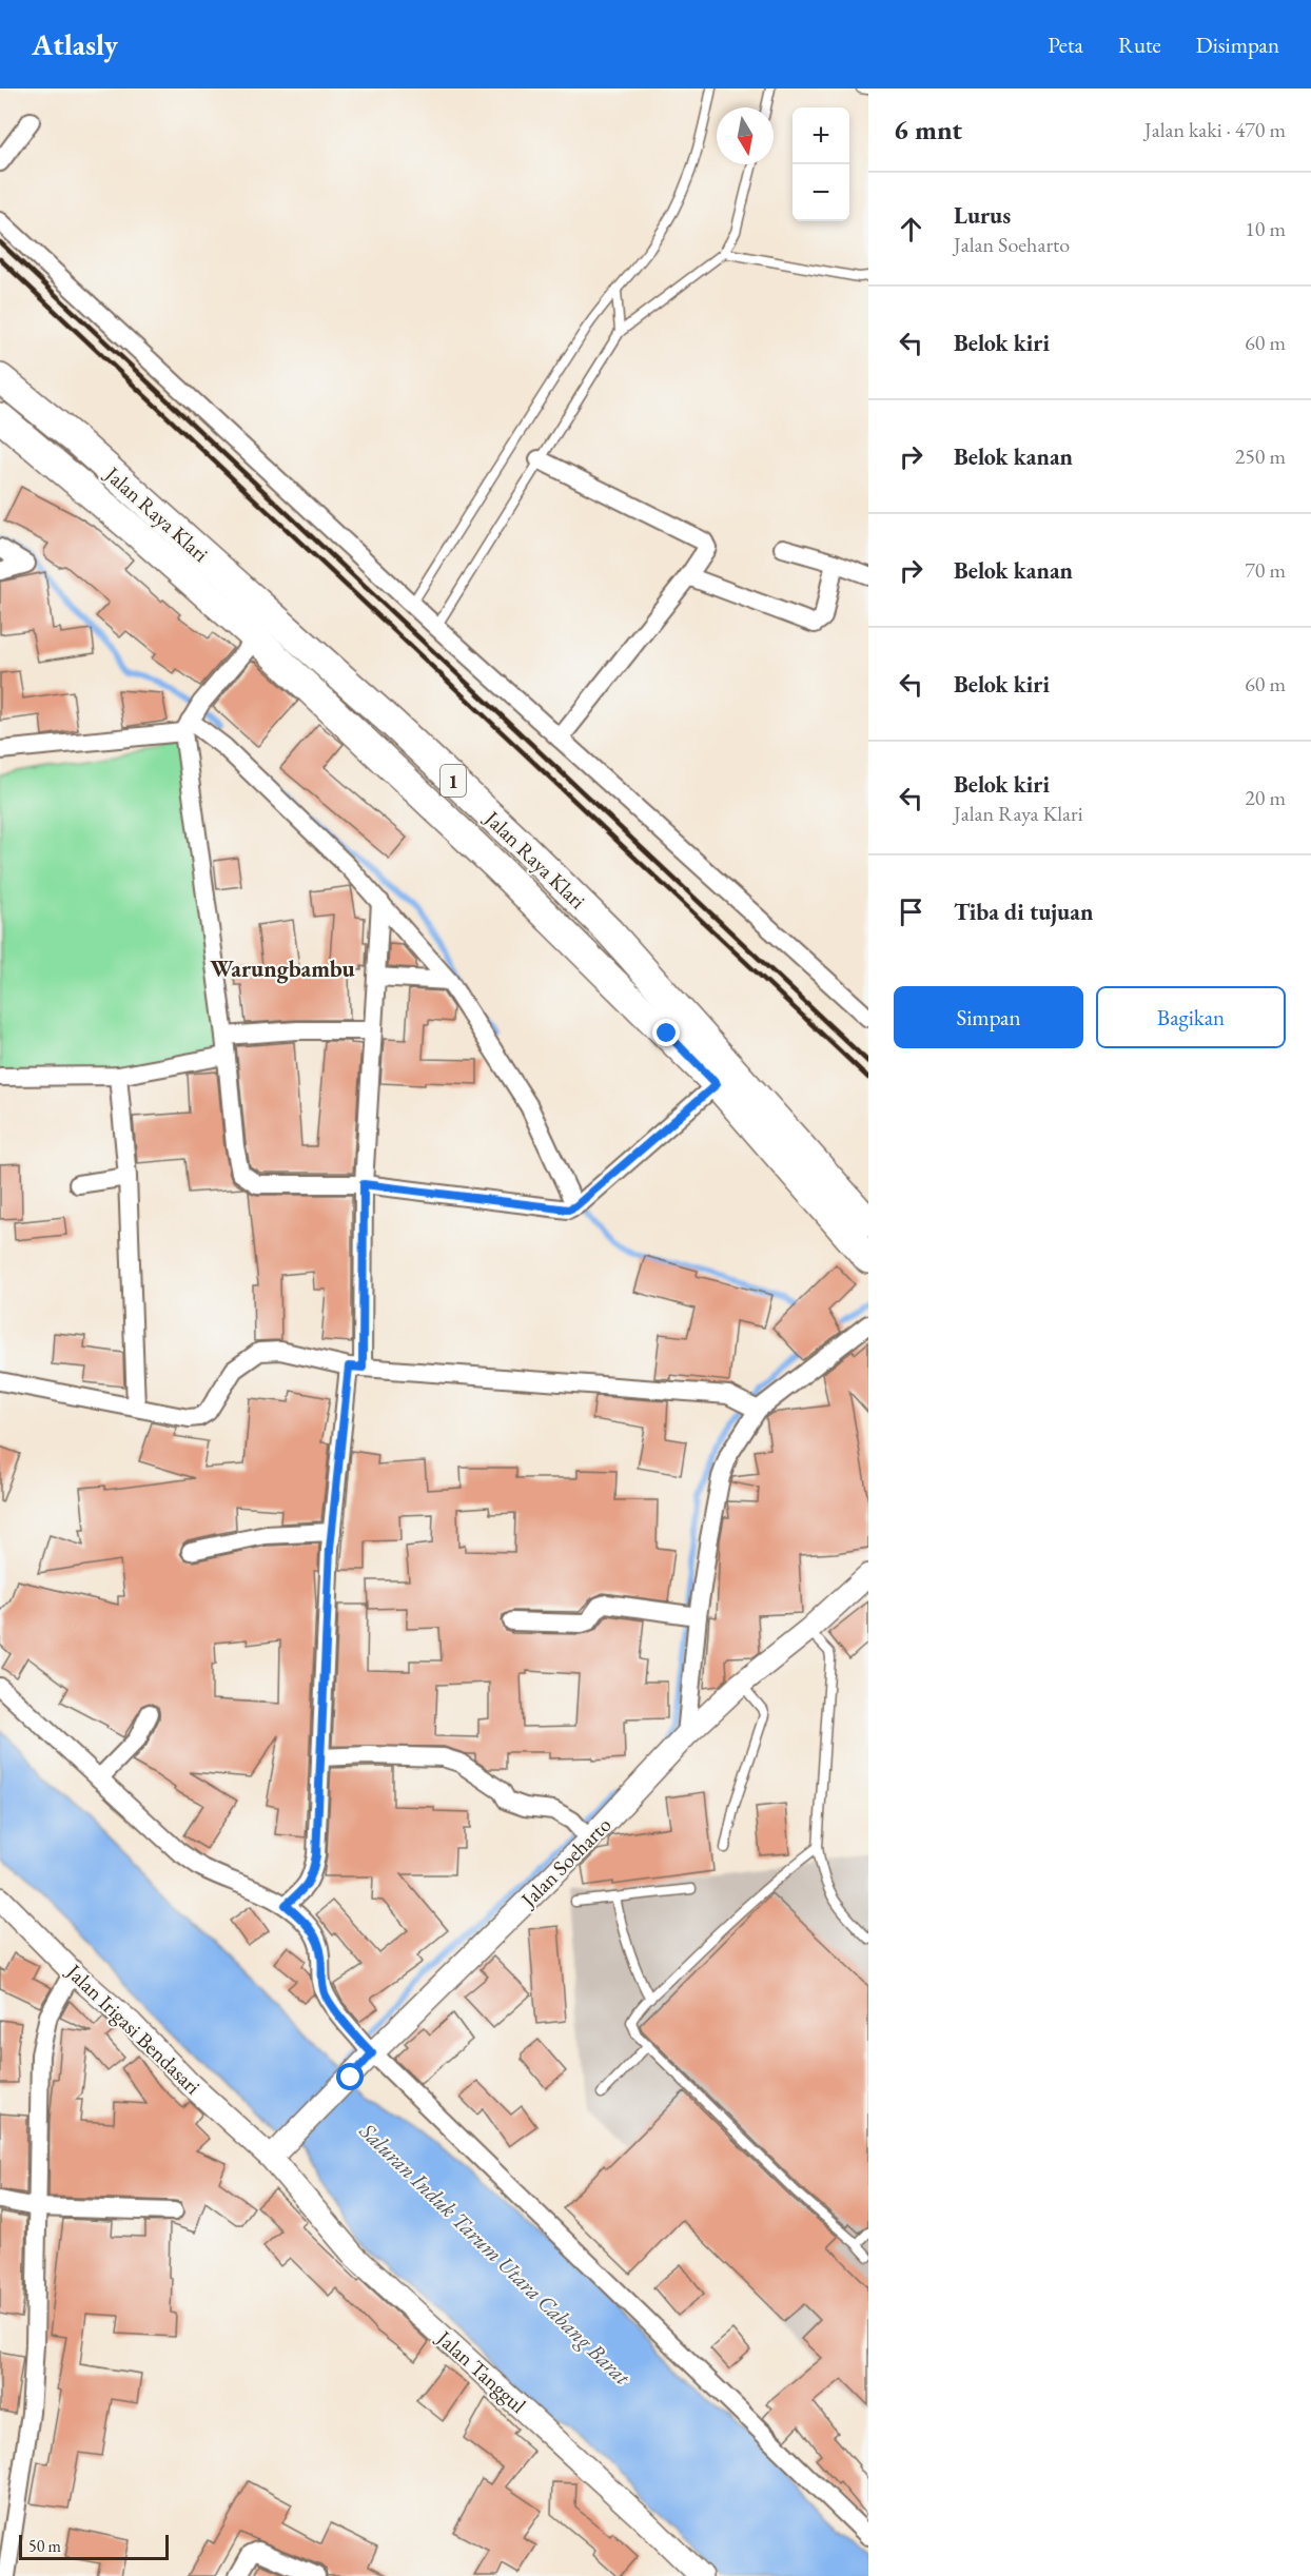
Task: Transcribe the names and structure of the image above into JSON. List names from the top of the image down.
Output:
{
  "streets": {
    "main road": ["Jalan Raya Klari", "1"],
    "street": ["Jalan Soeharto", "Jalan Irigasi Bendasari", "Jalan Tanggul"]
  },
  "crossings": [
    ["Jalan Soeharto", "Jalan Irigasi Bendasari"],
    ["Jalan Soeharto", "Jalan Tanggul"],
    ["Jalan Irigasi Bendasari", "Jalan Tanggul"]
  ],
  "districts": ["Warungbambu"],
  "water": ["Saluran Induk Tarum Utara Cabang Barat"],
  "scale_bar": "50 m",
  "north": "bottom",
  "page": {
    "header": "Atlasly",
    "nav": ["Peta", "Rute", "Disimpan"],
    "heading": ["6 mnt", "Jalan kaki · 470 m"],
    "map_buttons": ["+", "−"],
    "list": [
      ["Lurus", "Jalan Soeharto", "10 m"],
      ["Belok kiri", "60 m"],
      ["Belok kanan", "250 m"],
      ["Belok kanan", "70 m"],
      ["Belok kiri", "60 m"],
      ["Belok kiri", "Jalan Raya Klari", "20 m"],
      "Tiba di tujuan"
    ],
    "buttons": ["Simpan", "Bagikan"],
    "scale": "50 m"
  }
}
